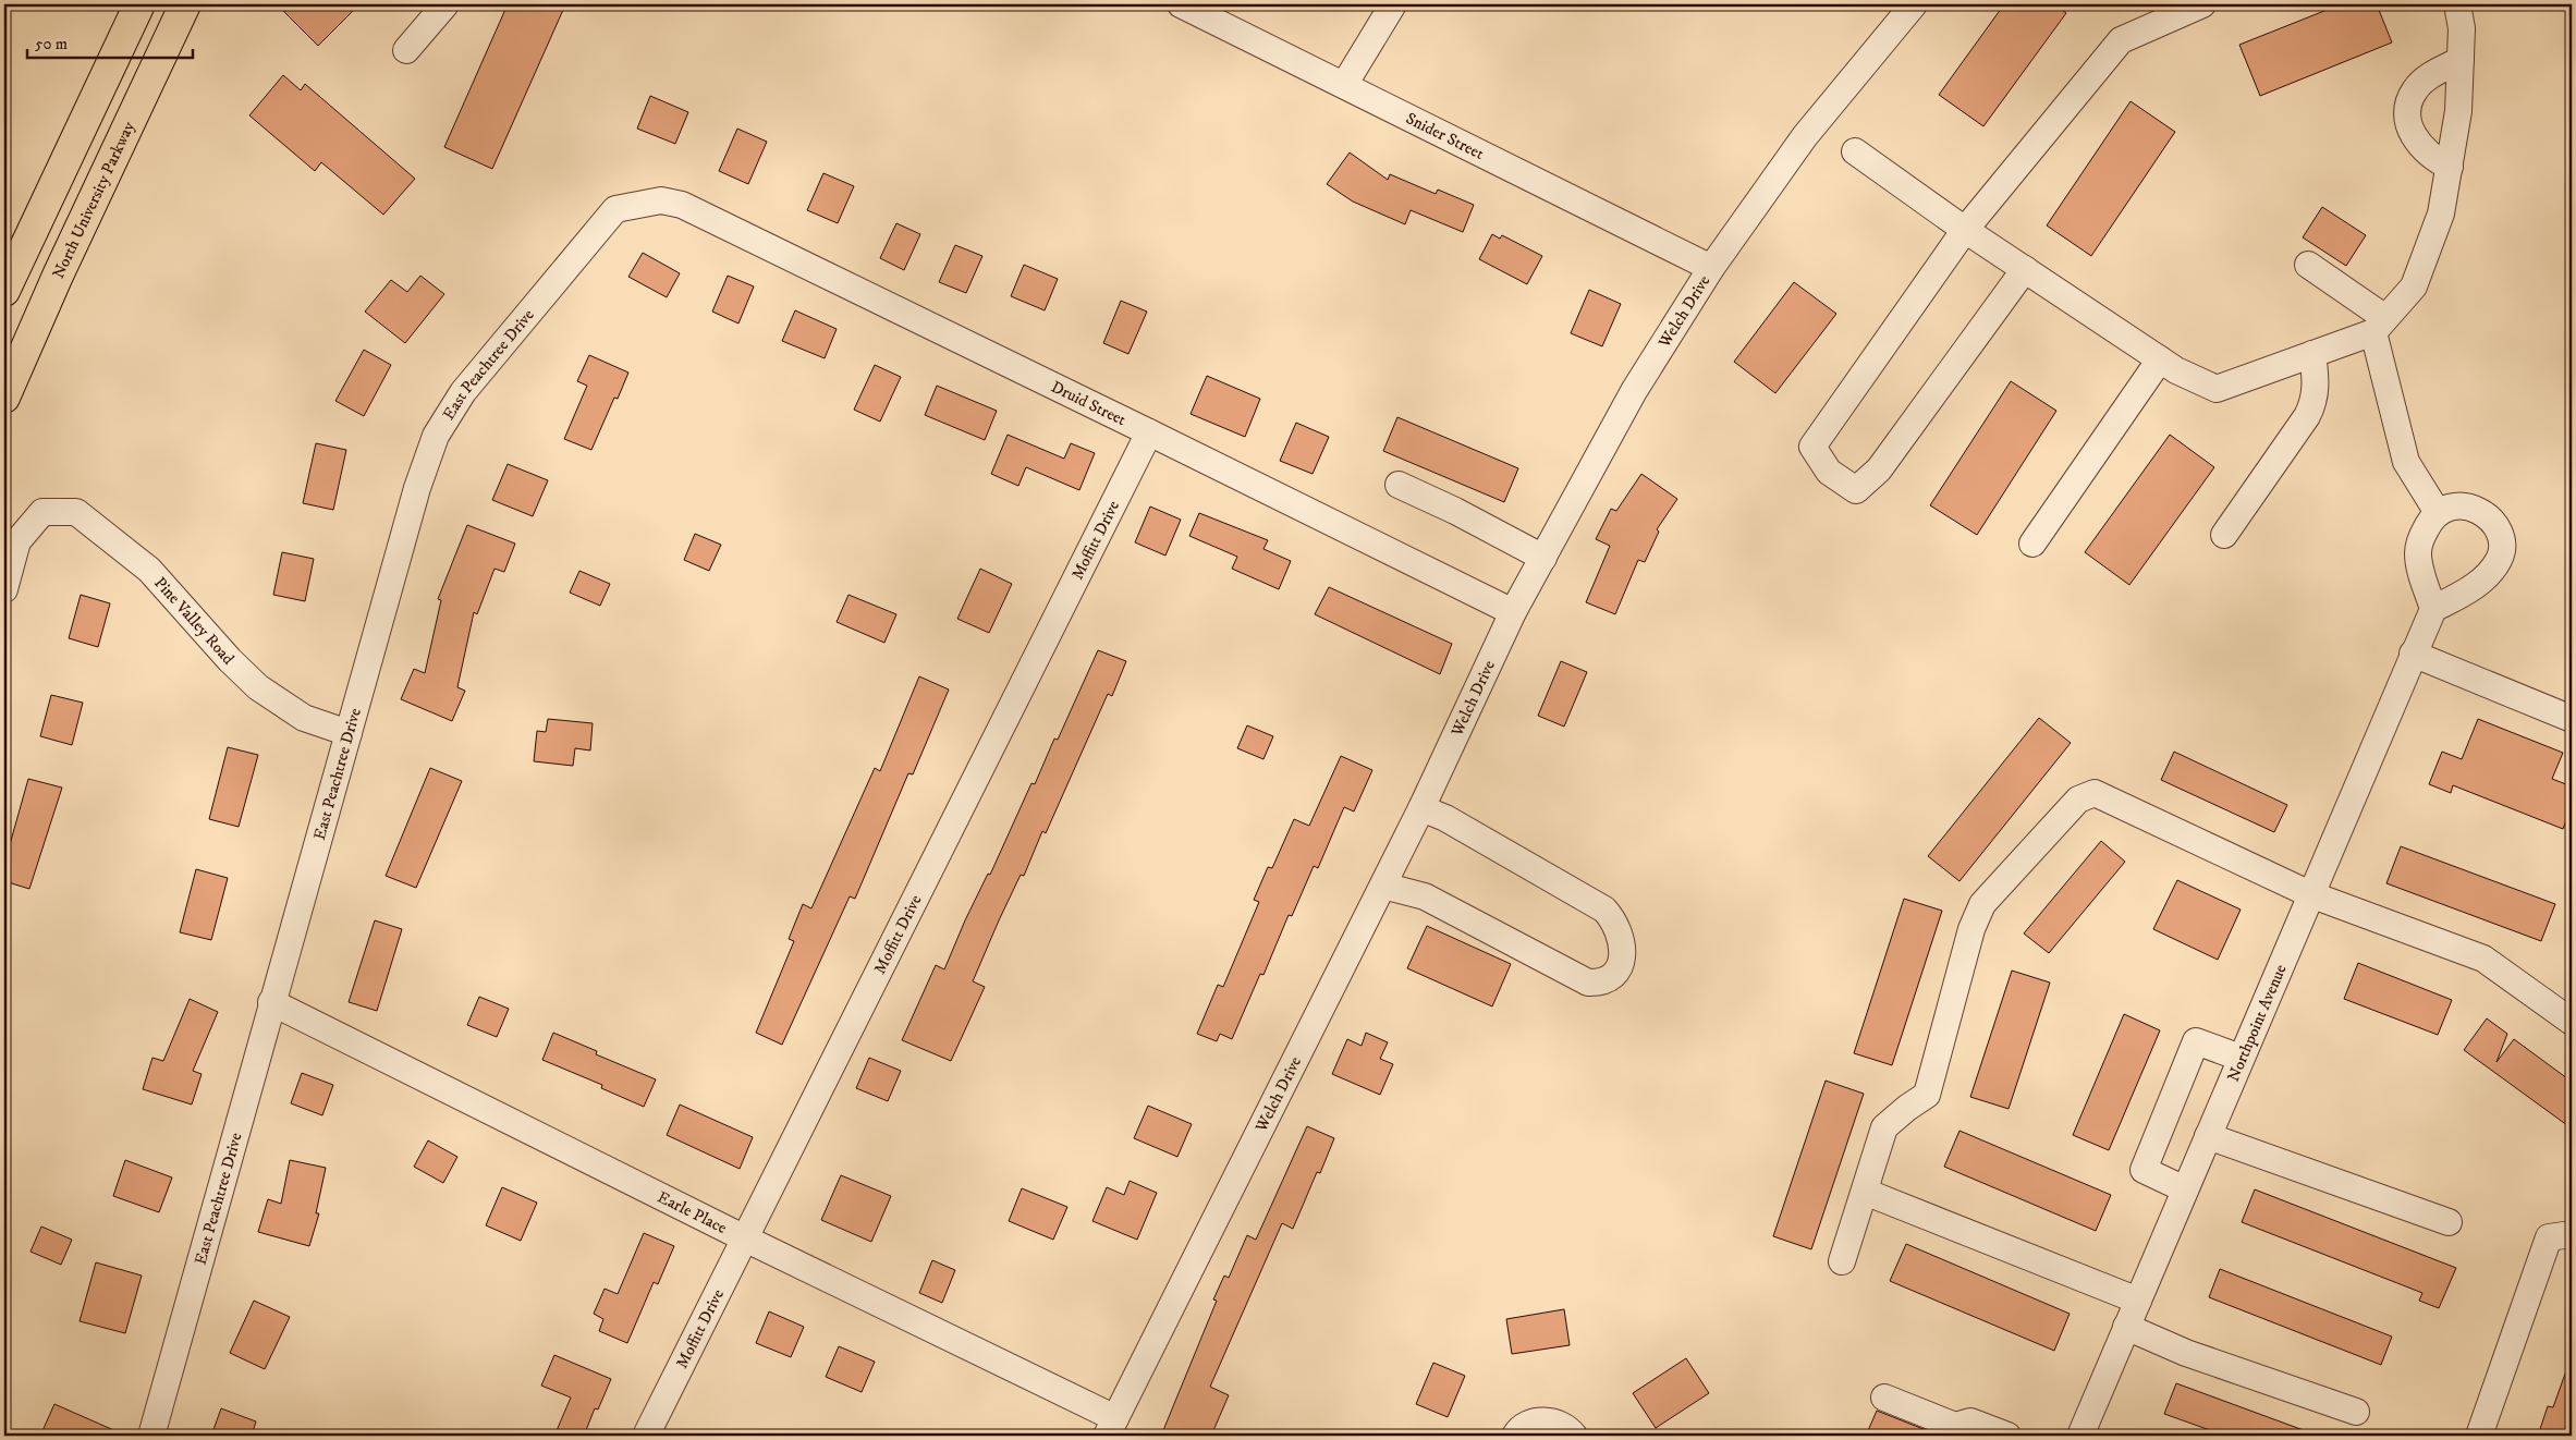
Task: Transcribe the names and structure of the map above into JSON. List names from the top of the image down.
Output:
{
  "streets": {
    "main road": ["North University Parkway"],
    "street": [
      "Snider Street",
      "Welch Drive",
      "East Peachtree Drive",
      "Druid Street",
      "Moffitt Drive",
      "Pine Valley Road",
      "Northpoint Avenue",
      "Earle Place"
    ]
  },
  "crossings": [
    ["Snider Street", "Welch Drive"],
    ["Welch Drive", "Druid Street"],
    ["Welch Drive", "Earle Place"],
    ["East Peachtree Drive", "Druid Street"],
    ["East Peachtree Drive", "Pine Valley Road"],
    ["East Peachtree Drive", "Earle Place"],
    ["Druid Street", "Moffitt Drive"],
    ["Moffitt Drive", "Earle Place"]
  ],
  "scale_bar": "50 m"
}
